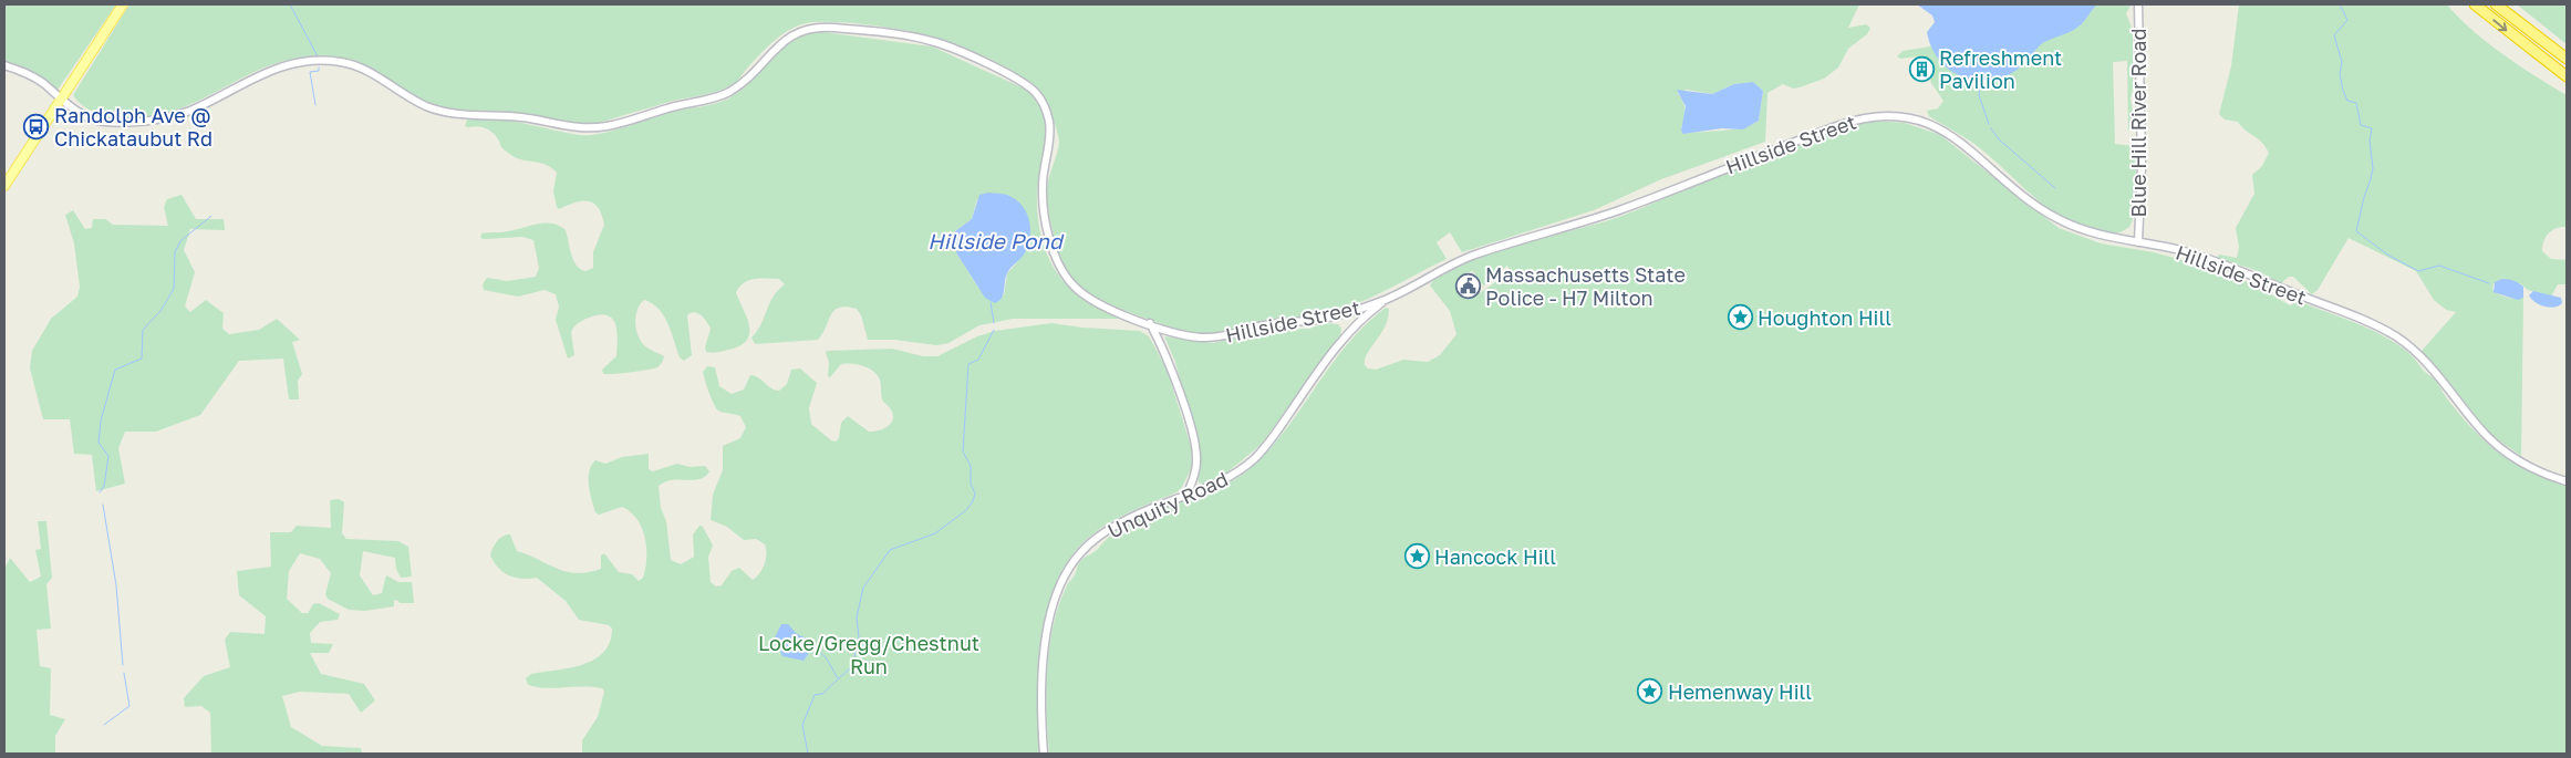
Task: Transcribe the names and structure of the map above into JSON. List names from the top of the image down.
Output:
{
  "streets": {
    "main road": ["Blue Hill River Road", "Hillside Street", "Unquity Road"]
  },
  "crossings": [
    ["Blue Hill River Road", "Hillside Street"],
    ["Hillside Street", "Unquity Road"]
  ],
  "water": ["Hillside Pond"],
  "parks": ["Locke/Gregg/Chestnut Run"],
  "places": {
    "building": ["Refreshment Pavilion"],
    "bus stop": ["Randolph Ave @ Chickataubut Rd"],
    "public building": ["Massachusetts State Police - H7 Milton"],
    "place": ["Houghton Hill", "Hancock Hill", "Hemenway Hill"]
  }
}
